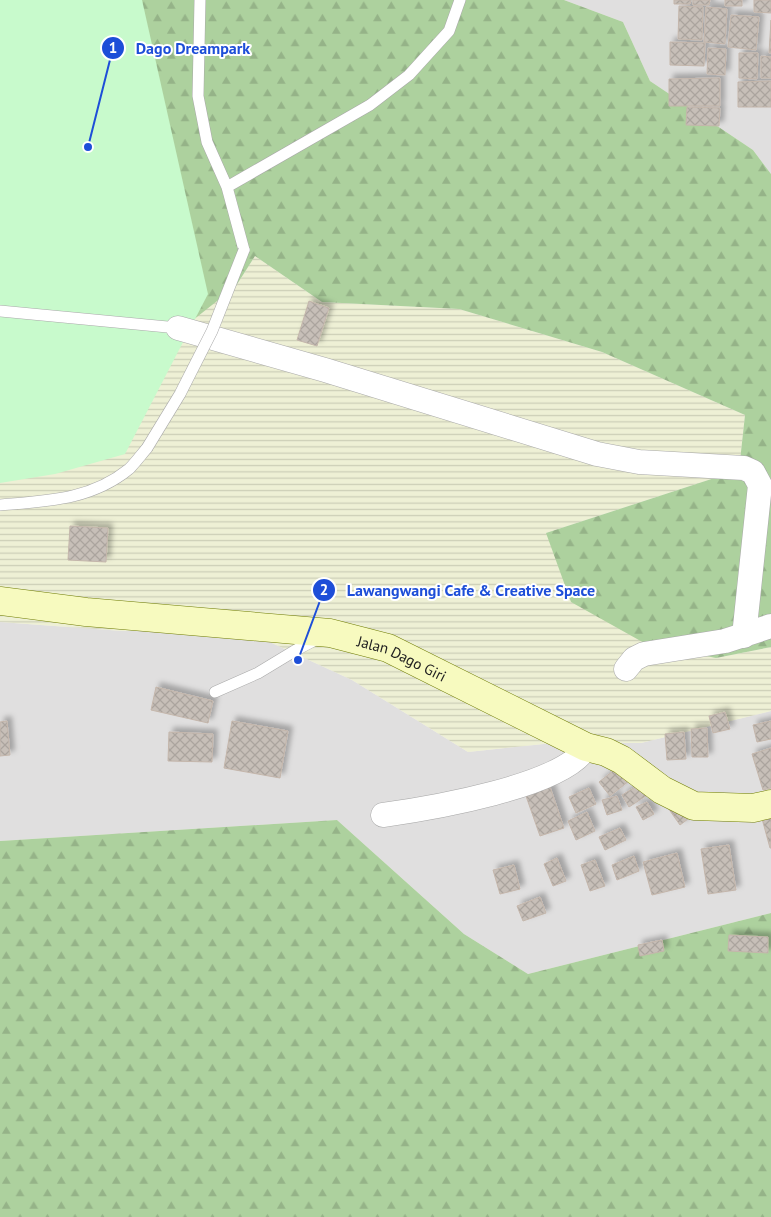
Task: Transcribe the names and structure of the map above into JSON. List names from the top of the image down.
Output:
{
  "streets": {
    "main road": ["Jalan Dago Giri"]
  },
  "places": ["Dago Dreampark", "Lawangwangi Cafe & Creative Space"]
}
